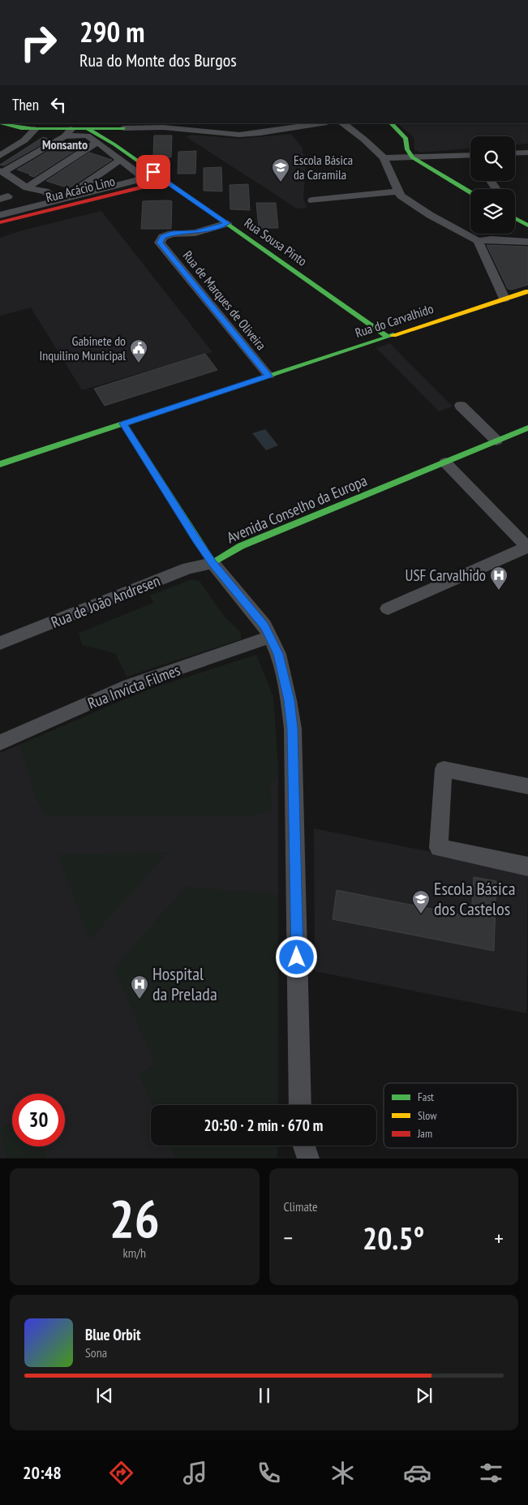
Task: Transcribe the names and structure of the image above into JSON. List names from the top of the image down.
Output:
{
  "streets": {
    "main road": [
      "Rua Acácio Lino",
      "Rua Sousa Pinto",
      "Rua do Carvalhido",
      "Avenida Conselho da Europa"
    ],
    "street": ["Rua de Marques de Oliveira", "Rua de João Andresen", "Rua Invicta Filmes"]
  },
  "crossings": [
    ["Rua Acácio Lino", "Rua Sousa Pinto"],
    ["Rua Sousa Pinto", "Rua de Marques de Oliveira"],
    ["Rua Sousa Pinto", "Rua do Carvalhido"],
    ["Rua de Marques de Oliveira", "Rua do Carvalhido"],
    ["Avenida Conselho da Europa", "Rua de João Andresen"]
  ],
  "districts": ["Monsanto"],
  "places": {
    "school or university": ["Escola Básica da Caramila", "Escola Básica dos Castelos"],
    "public building": ["Gabinete do Inquilino Municipal"],
    "hospital": ["USF Carvalhido", "Hospital da Prelada"]
  },
  "legend": ["Fast", "Slow", "Jam"],
  "page": {
    "turn": ["290 m", "Rua do Monte dos Burgos"],
    "then": "Then",
    "limit": "30",
    "trip": "20:50 · 2 min · 670 m",
    "tile": [
      ["26", "km/h"],
      "Climate"
    ],
    "heat": ["−", "20.5°", "+"],
    "song": ["Blue Orbit", "Sona"],
    "tabs": "20:48"
  }
}
